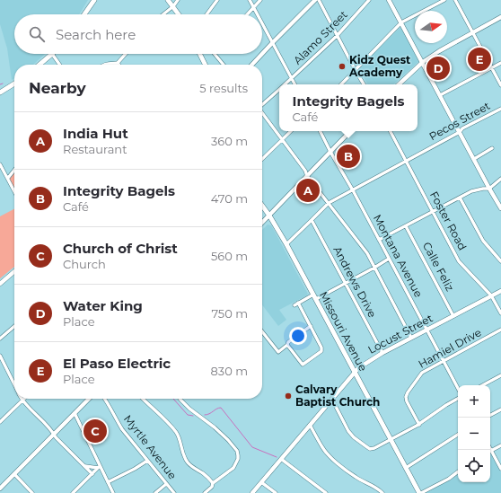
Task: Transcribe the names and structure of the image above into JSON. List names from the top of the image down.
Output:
{
  "streets": {
    "main road": ["Missouri Avenue"],
    "street": [
      "Alamo Street",
      "Pecos Street",
      "Foster Road",
      "Montana Avenue",
      "Calle Feliz",
      "Andrews Drive",
      "Locust Street",
      "Hamiel Drive",
      "Myrtle Avenue"
    ]
  },
  "crossings": [
    ["Pecos Street", "Foster Road"],
    ["Pecos Street", "Montana Avenue"],
    ["Pecos Street", "Andrews Drive"],
    ["Pecos Street", "Missouri Avenue"],
    ["Foster Road", "Locust Street"],
    ["Montana Avenue", "Locust Street"],
    ["Montana Avenue", "Hamiel Drive"],
    ["Calle Feliz", "Locust Street"],
    ["Andrews Drive", "Locust Street"],
    ["Missouri Avenue", "Locust Street"]
  ],
  "places": ["Kidz Quest Academy", "Calvary Baptist Church"],
  "north": "right",
  "page": {
    "search": "Search here",
    "pins": [
      "E",
      "D",
      "B",
      "A",
      "C"
    ],
    "heading": ["Nearby", "5 results"],
    "popup": ["Integrity Bagels", "Café"],
    "list": [
      {
        "mark": "A",
        "name": "India Hut",
        "note": "Restaurant",
        "value": "360 m"
      },
      {
        "mark": "B",
        "name": "Integrity Bagels",
        "note": "Café",
        "value": "470 m"
      },
      {
        "mark": "C",
        "name": "Church of Christ",
        "note": "Church",
        "value": "560 m"
      },
      {
        "mark": "D",
        "name": "Water King",
        "note": "Place",
        "value": "750 m"
      },
      {
        "mark": "E",
        "name": "El Paso Electric",
        "note": "Place",
        "value": "830 m"
      }
    ],
    "map_buttons": ["+", "−"]
  }
}
